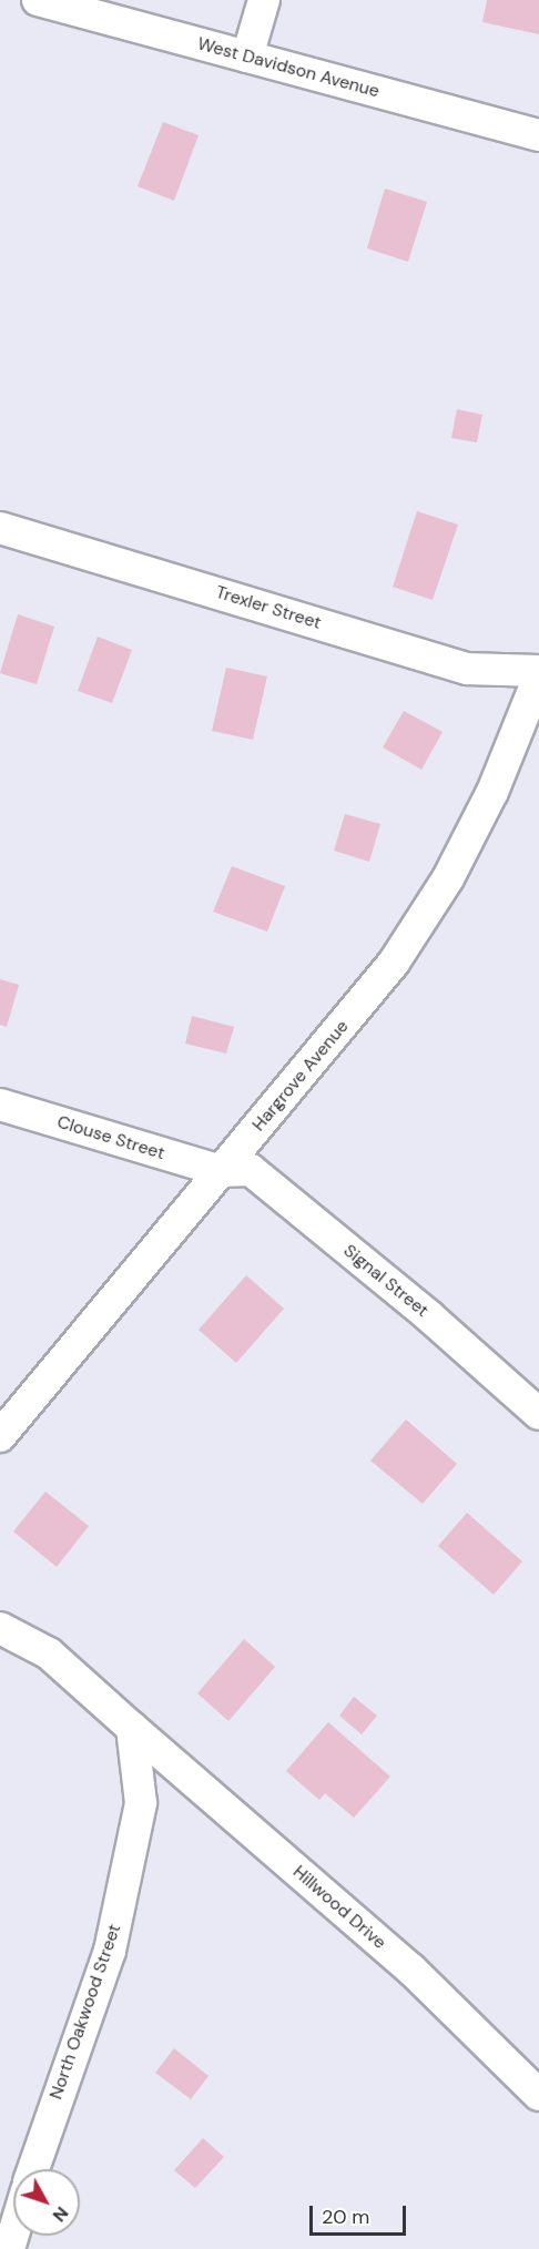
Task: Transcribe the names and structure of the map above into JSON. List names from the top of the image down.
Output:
{
  "streets": {
    "street": [
      "West Davidson Avenue",
      "Trexler Street",
      "Hargrove Avenue",
      "Clouse Street",
      "Signal Street",
      "Hillwood Drive",
      "North Oakwood Street"
    ]
  },
  "crossings": [
    ["Hargrove Avenue", "Clouse Street"],
    ["Hargrove Avenue", "Signal Street"],
    ["Clouse Street", "Signal Street"],
    ["Hillwood Drive", "North Oakwood Street"]
  ],
  "scale_bar": "20 m",
  "north": "bottom right"
}
